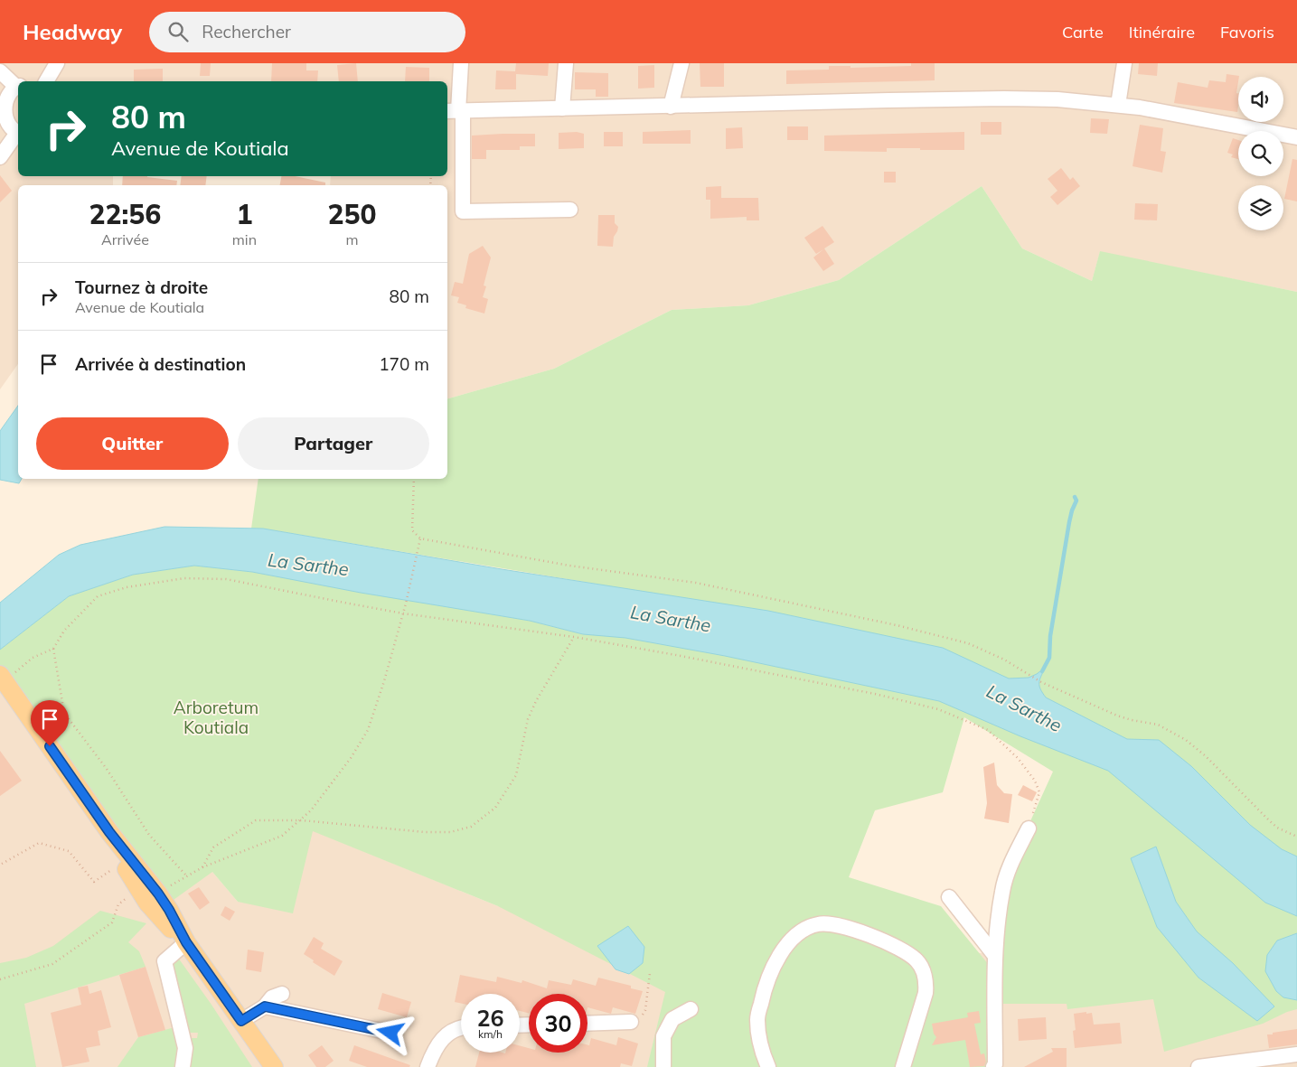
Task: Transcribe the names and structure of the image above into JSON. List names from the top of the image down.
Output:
{
  "water": ["La Sarthe"],
  "parks": ["Arboretum Koutiala"],
  "page": {
    "header": "Headway",
    "search": "Rechercher",
    "nav": ["Carte", "Itinéraire", "Favoris"],
    "turn": ["80 m", "Avenue de Koutiala"],
    "eta": [
      "22:56",
      "Arrivée",
      "1",
      "min",
      "250",
      "m"
    ],
    "list": [
      {
        "name": "Tournez à droite",
        "note": "Avenue de Koutiala",
        "value": "80 m"
      },
      {
        "name": "Arrivée à destination",
        "value": "170 m"
      }
    ],
    "buttons": ["Quitter", "Partager"],
    "speed": "26 km/h",
    "limit": "30"
  }
}
